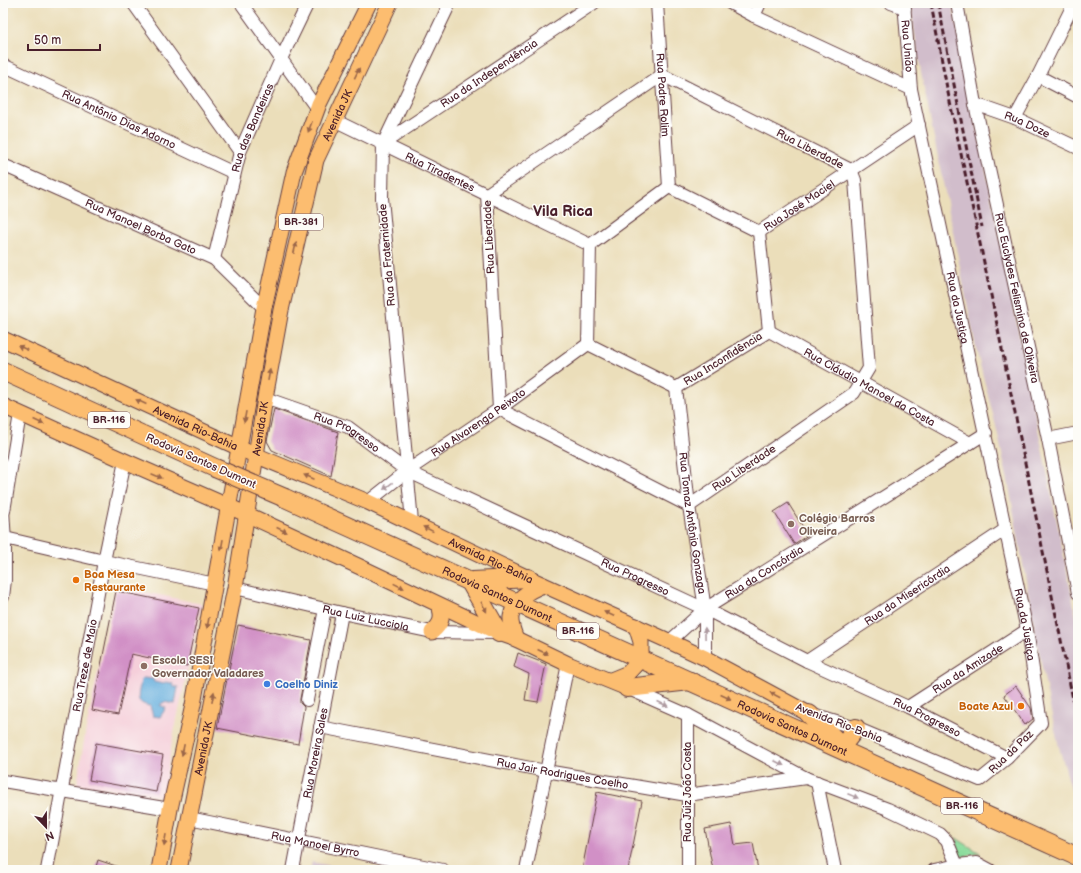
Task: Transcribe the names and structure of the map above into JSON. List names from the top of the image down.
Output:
{
  "streets": {
    "highway": ["BR-116", "Rodovia Santos Dumont"],
    "main road": ["Avenida JK", "BR-381", "Avenida Rio-Bahia"],
    "street": [
      "Rua União",
      "Rua da Independência",
      "Rua Padre Rolim",
      "Rua Antônio Dias Adorno",
      "Rua Doze",
      "Rua das Bandeiras",
      "Rua Liberdade",
      "Rua Tiradentes",
      "Rua José Maciel",
      "Rua Manoel Borba Gato",
      "Rua da Fraternidade",
      "Rua Euclydes Felismino de Oliveira",
      "Rua da Justiça",
      "Rua Inconfidência",
      "Rua Cláudio Manoel da Costa",
      "Rua Alvarenga Peixoto",
      "Rua Progresso",
      "Rua Tomaz Antônio Gonzaga",
      "Rua da Concórdia",
      "Rua da Misericórdia",
      "Rua Luiz Lucciola",
      "Rua Treze de Maio",
      "Rua da Amizade",
      "Rua da Paz",
      "Rua Moreira Sales",
      "Rua Jair Rodrigues Coelho",
      "Rua Juiz João Costa",
      "Rua Manoel Byrro"
    ]
  },
  "crossings": [
    ["Rua União", "Rua da Justiça"],
    ["Rua da Independência", "Rua Tiradentes"],
    ["Rua da Independência", "Rua da Fraternidade"],
    ["Rua Padre Rolim", "Rua Liberdade"],
    ["Avenida JK", "Rua Tiradentes"],
    ["Avenida JK", "Rua Manoel Borba Gato"],
    ["Avenida JK", "Avenida Rio-Bahia"],
    ["Avenida JK", "Rua Progresso"],
    ["Avenida JK", "Rua Luiz Lucciola"],
    ["Avenida JK", "Rua Manoel Byrro"],
    ["Rua Antônio Dias Adorno", "Rua das Bandeiras"],
    ["Rua Doze", "Rua Euclydes Felismino de Oliveira"],
    ["Rua das Bandeiras", "Rua Manoel Borba Gato"],
    ["Rua Liberdade", "Rua Tiradentes"],
    ["Rua Liberdade", "Rua José Maciel"],
    ["Rua Liberdade", "Rua Cláudio Manoel da Costa"],
    ["Rua Liberdade", "Rua Alvarenga Peixoto"],
    ["Rua Liberdade", "Rua Tomaz Antônio Gonzaga"],
    ["Rua Tiradentes", "Rua da Fraternidade"],
    ["Rua José Maciel", "Rua da Justiça"],
    ["Rua José Maciel", "Rua Inconfidência"],
    ["Rua da Fraternidade", "Rua Alvarenga Peixoto"],
    ["Rua da Fraternidade", "Avenida Rio-Bahia"],
    ["Rua da Fraternidade", "Rua Progresso"],
    ["Rua da Justiça", "Rua da Concórdia"],
    ["Rua da Justiça", "Rua da Misericórdia"],
    ["Rua da Justiça", "Rua da Amizade"],
    ["Rua da Justiça", "Rua da Paz"],
    ["Rua Inconfidência", "Rua Cláudio Manoel da Costa"],
    ["Rua Inconfidência", "Rua Alvarenga Peixoto"],
    ["Rua Inconfidência", "Rua Tomaz Antônio Gonzaga"],
    ["Rua Cláudio Manoel da Costa", "Rua da Concórdia"],
    ["Rua Alvarenga Peixoto", "Avenida Rio-Bahia"],
    ["Rua Alvarenga Peixoto", "Rua Progresso"],
    ["Avenida Rio-Bahia", "Rua Tomaz Antônio Gonzaga"],
    ["Avenida Rio-Bahia", "Rua da Concórdia"],
    ["Avenida Rio-Bahia", "Rua da Paz"],
    ["Rua Progresso", "Rua Tomaz Antônio Gonzaga"],
    ["Rua Progresso", "Rua da Concórdia"],
    ["Rua Progresso", "Rua da Misericórdia"],
    ["Rua Progresso", "Rua da Amizade"],
    ["Rua Progresso", "Rua da Paz"],
    ["Rua Tomaz Antônio Gonzaga", "Rua da Concórdia"],
    ["Rua Luiz Lucciola", "Rua Moreira Sales"],
    ["Rua Moreira Sales", "Rua Jair Rodrigues Coelho"],
    ["Rua Moreira Sales", "Rua Manoel Byrro"],
    ["Rua Jair Rodrigues Coelho", "Rua Juiz João Costa"]
  ],
  "districts": ["Vila Rica"],
  "places": [
    "Colégio Barros Oliveira",
    "Boa Mesa Restaurante",
    "Escola SESI Governador Valadares",
    "Coelho Diniz",
    "Boate Azul"
  ],
  "scale_bar": "50 m",
  "north": "bottom"
}
